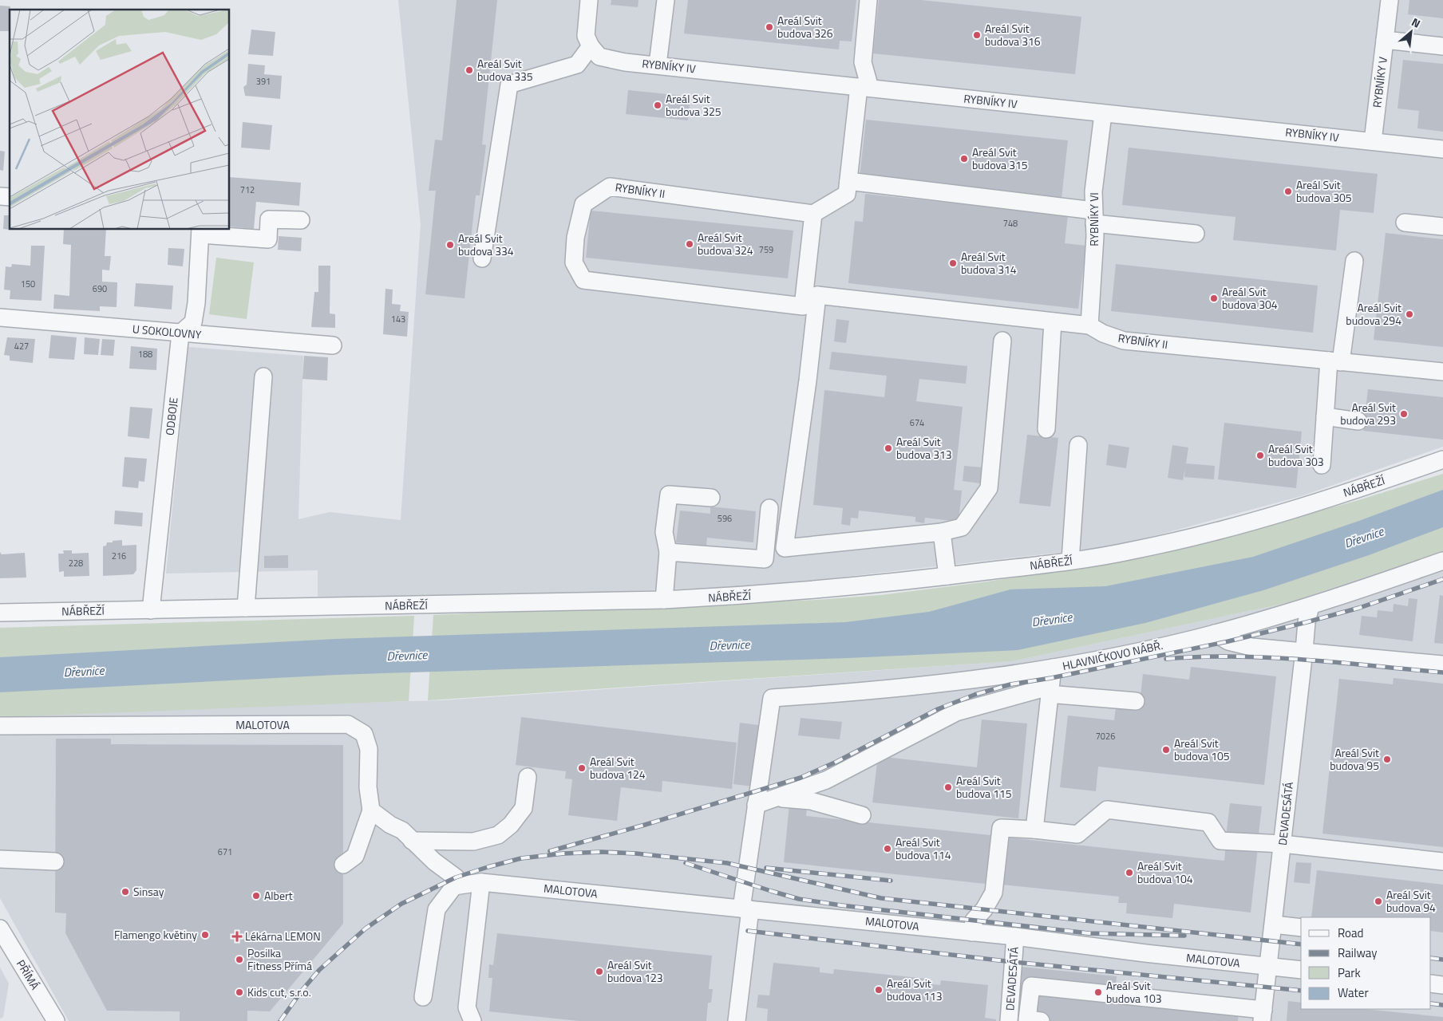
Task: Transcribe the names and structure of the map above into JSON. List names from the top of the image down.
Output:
{
  "streets": {
    "street": [
      "RYBNÍKY IV",
      "RYBNÍKY V",
      "RYBNÍKY II",
      "RYBNÍKY VI",
      "U SOKOLOVNY",
      "ODBOJE",
      "NÁBŘEŽÍ",
      "HLAVNIČKOVO NÁBŘ.",
      "MALOTOVA",
      "DEVADESÁTÁ",
      "PŘÍMÁ"
    ]
  },
  "crossings": [
    ["RYBNÍKY IV", "RYBNÍKY V"],
    ["RYBNÍKY IV", "RYBNÍKY VI"],
    ["RYBNÍKY II", "RYBNÍKY VI"],
    ["U SOKOLOVNY", "ODBOJE"],
    ["ODBOJE", "NÁBŘEŽÍ"],
    ["HLAVNIČKOVO NÁBŘ.", "DEVADESÁTÁ"],
    ["MALOTOVA", "DEVADESÁTÁ"]
  ],
  "water": ["Dřevnice"],
  "places": {
    "other": [
      "Areál Svit budova 326",
      "Areál Svit budova 316",
      "Areál Svit budova 335",
      "Areál Svit budova 325",
      "Areál Svit budova 315",
      "Areál Svit budova 305",
      "Areál Svit budova 324",
      "Areál Svit budova 334",
      "Areál Svit budova 314",
      "Areál Svit budova 304",
      "Areál Svit budova 294",
      "Areál Svit budova 293",
      "Areál Svit budova 313",
      "Areál Svit budova 303",
      "Areál Svit budova 105",
      "Areál Svit budova 95",
      "Areál Svit budova 124",
      "Areál Svit budova 115",
      "Areál Svit budova 114",
      "Areál Svit budova 104",
      "Sinsay",
      "Albert",
      "Areál Svit budova 94",
      "Flamengo květiny",
      "Posilka Fitness Přímá",
      "Areál Svit budova 123",
      "Areál Svit budova 113",
      "Kids cut, s.r.o.",
      "Areál Svit budova 103"
    ],
    "health": ["Lékárna LEMON"]
  },
  "house_numbers": [
    "391",
    "712",
    "748",
    "759",
    "150",
    "690",
    "143",
    "427",
    "188",
    "674",
    "596",
    "216",
    "228",
    "7026",
    "671"
  ],
  "legend": [
    "Road",
    "Railway",
    "Park",
    "Water"
  ],
  "north": "top right"
}
